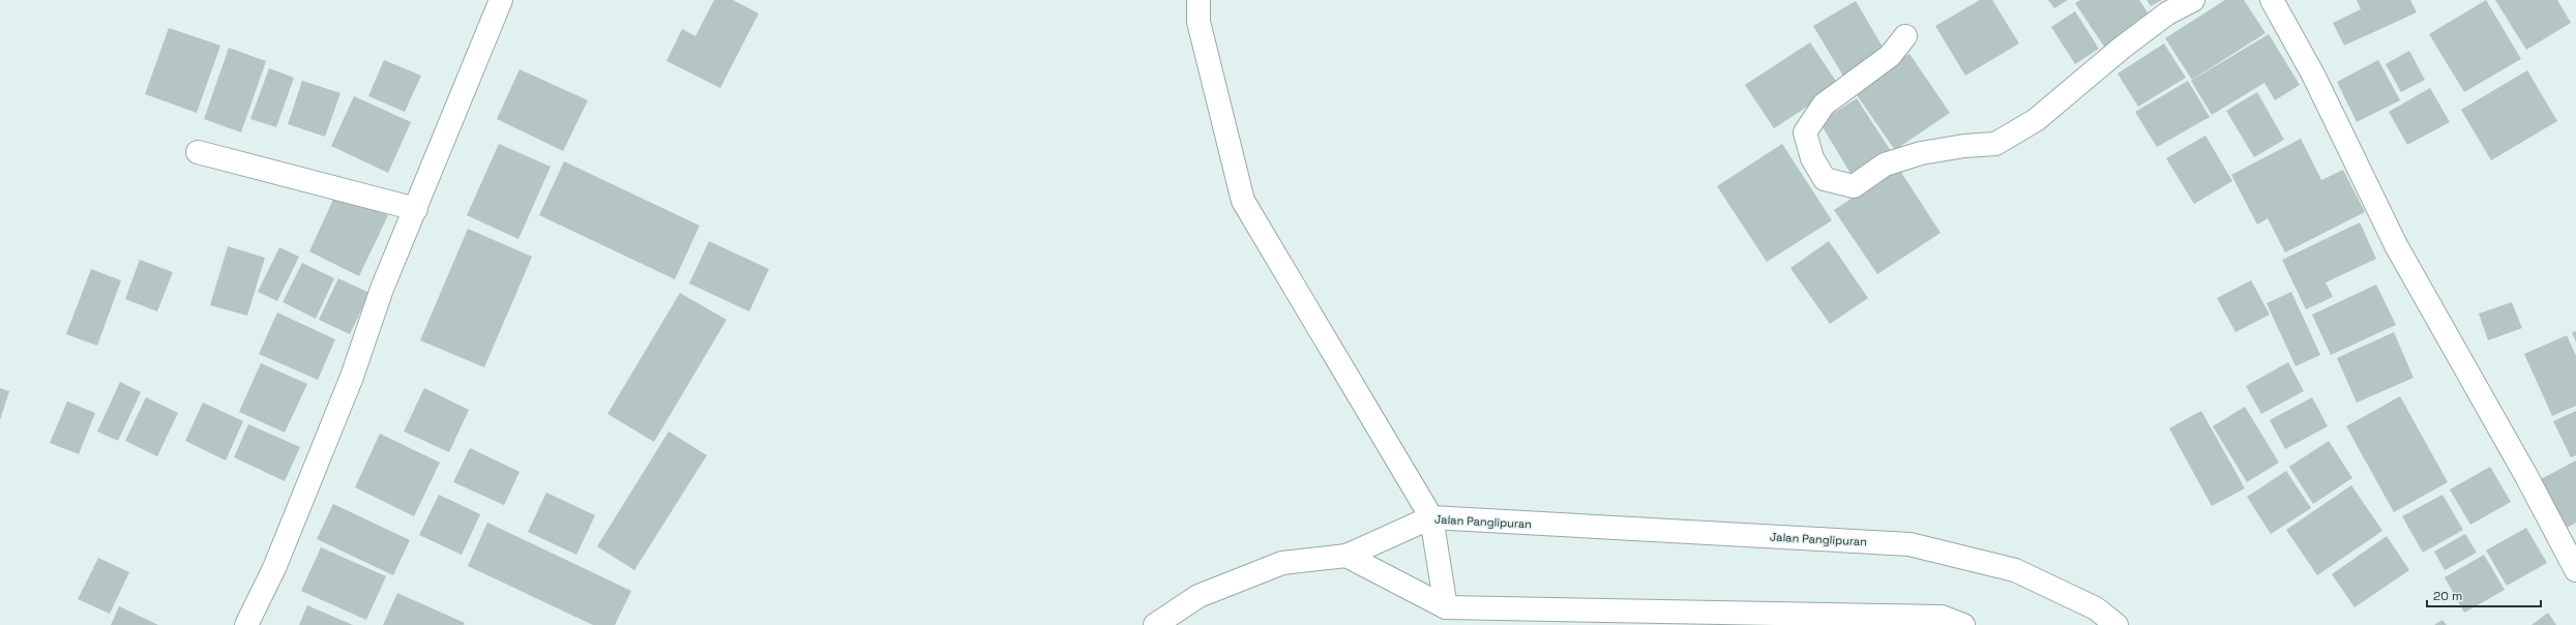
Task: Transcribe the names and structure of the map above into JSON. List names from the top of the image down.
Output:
{
  "streets": {
    "street": ["Jalan Panglipuran"]
  },
  "scale_bar": "20 m"
}
